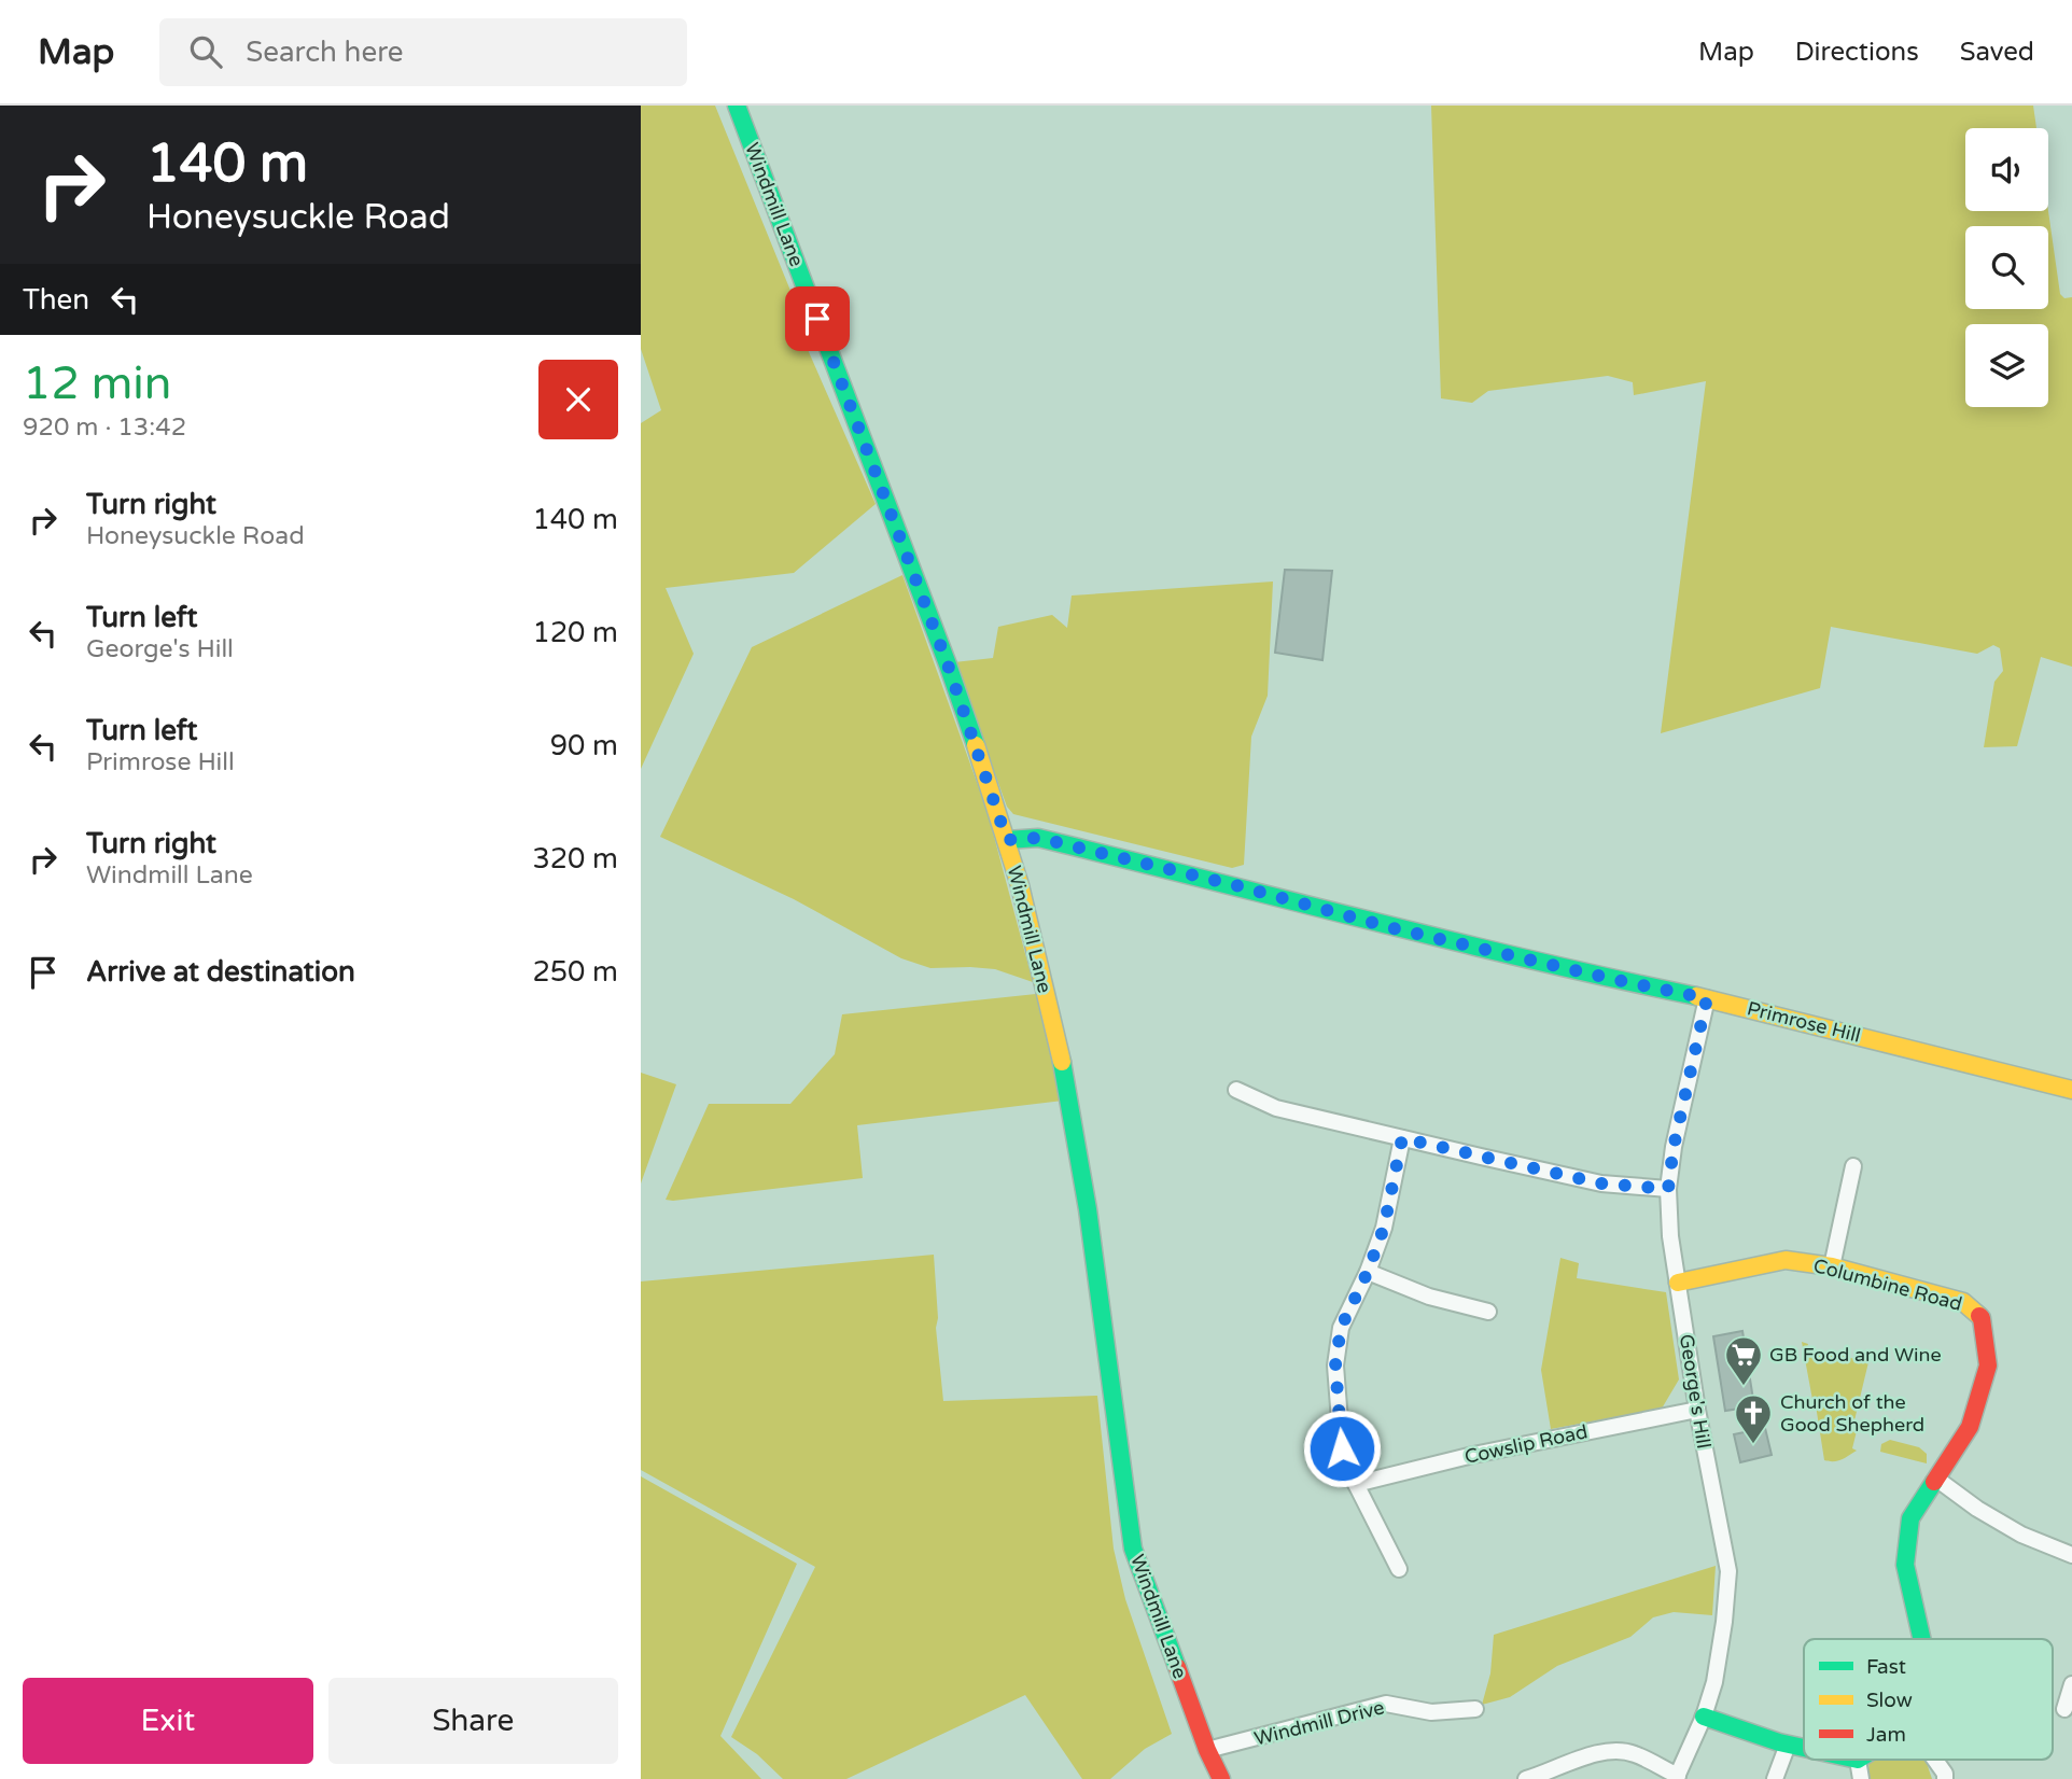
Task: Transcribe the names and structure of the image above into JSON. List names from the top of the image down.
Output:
{
  "streets": {
    "street": [
      "Windmill Lane",
      "Primrose Hill",
      "Columbine Road",
      "George's Hill",
      "Cowslip Road",
      "Windmill Drive"
    ]
  },
  "crossings": [
    ["Windmill Lane", "Primrose Hill"],
    ["Windmill Lane", "Windmill Drive"],
    ["Primrose Hill", "George's Hill"],
    ["Columbine Road", "George's Hill"],
    ["George's Hill", "Cowslip Road"]
  ],
  "places": {
    "supermarket": ["GB Food and Wine"],
    "church": ["Church of the Good Shepherd"]
  },
  "legend": ["Fast", "Slow", "Jam"],
  "page": {
    "header": "Map",
    "search": "Search here",
    "nav": ["Map", "Directions", "Saved"],
    "turn": ["140 m", "Honeysuckle Road"],
    "then": "Then",
    "heading": ["12 min", "920 m · 13:42"],
    "list": [
      {
        "name": "Turn right",
        "note": "Honeysuckle Road",
        "value": "140 m"
      },
      {
        "name": "Turn left",
        "note": "George's Hill",
        "value": "120 m"
      },
      {
        "name": "Turn left",
        "note": "Primrose Hill",
        "value": "90 m"
      },
      {
        "name": "Turn right",
        "note": "Windmill Lane",
        "value": "320 m"
      },
      {
        "name": "Arrive at destination",
        "value": "250 m"
      }
    ],
    "buttons": ["Exit", "Share"]
  }
}
